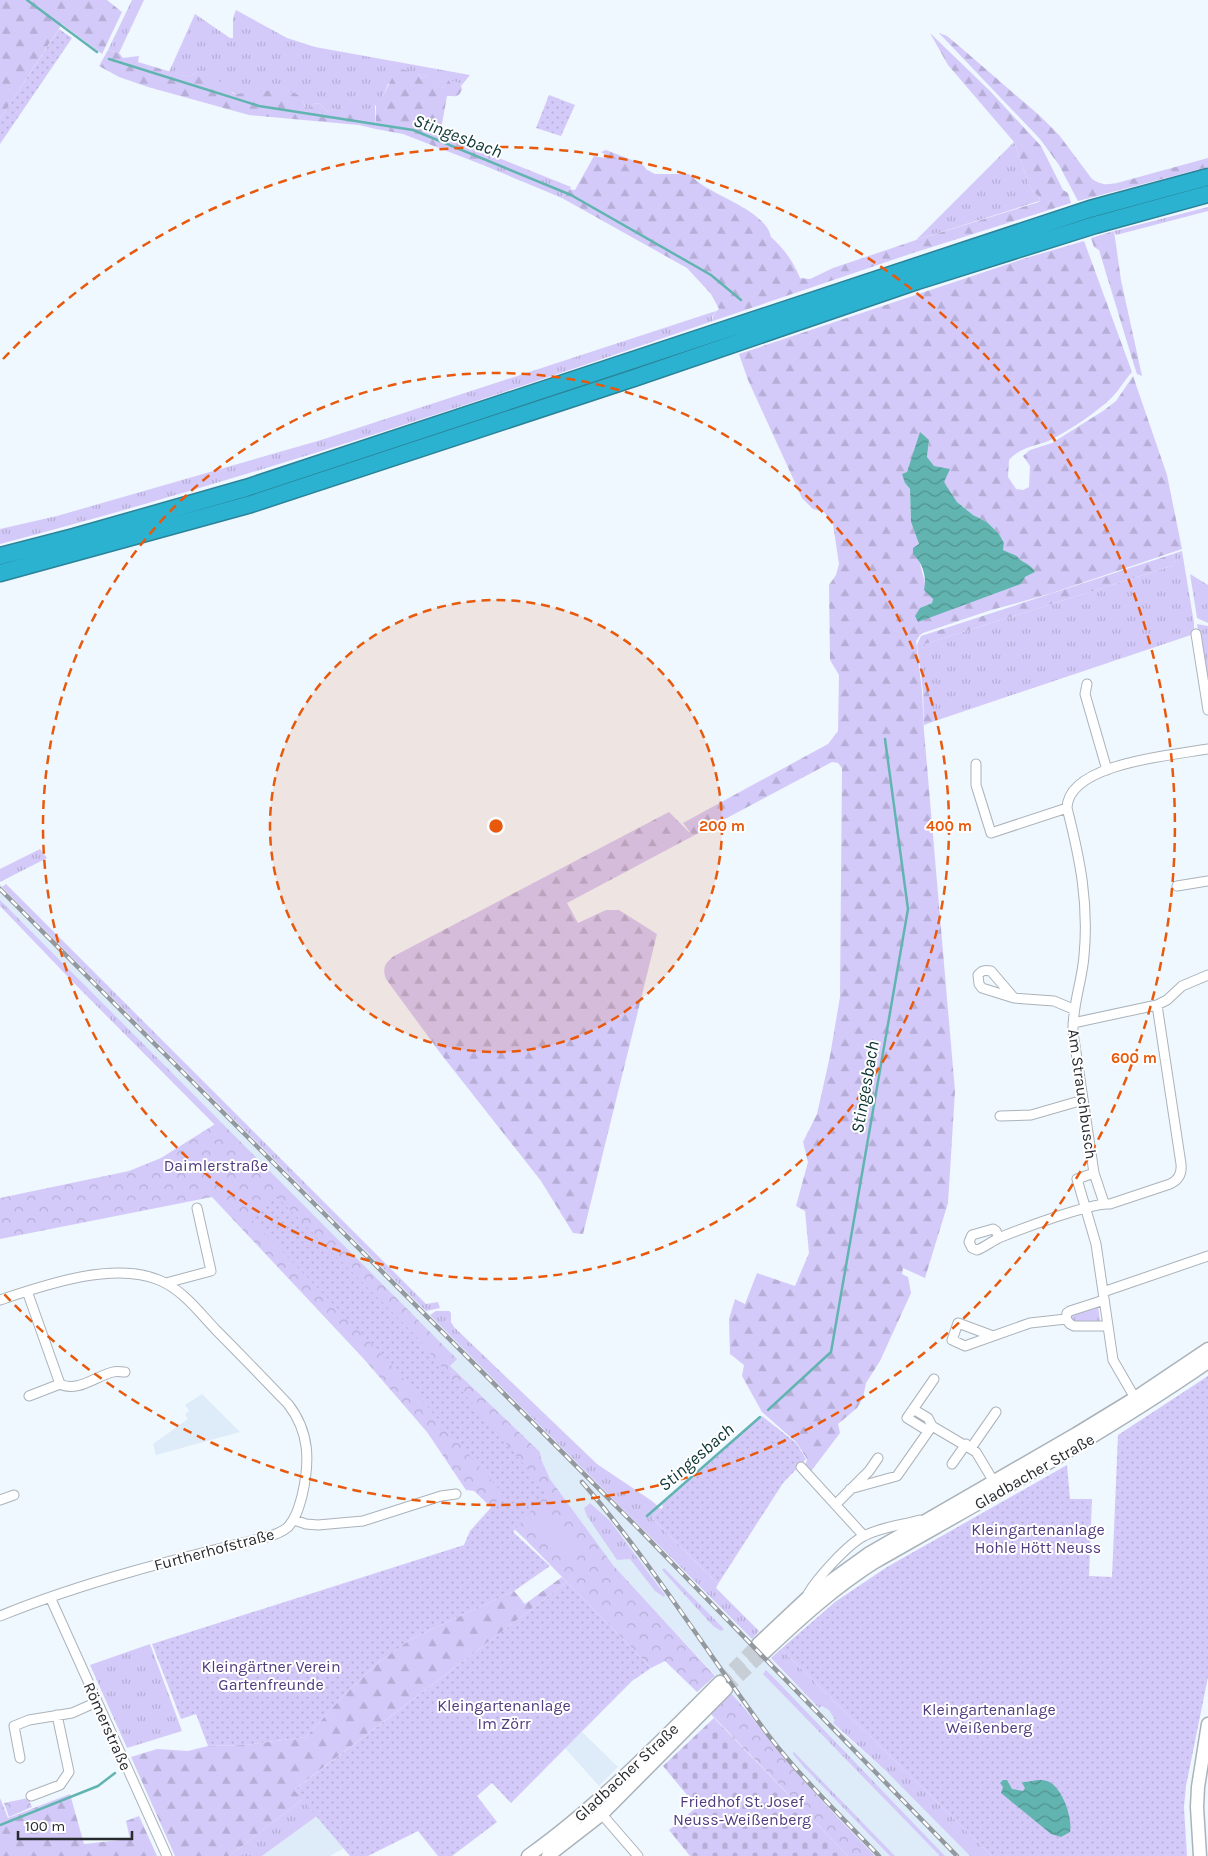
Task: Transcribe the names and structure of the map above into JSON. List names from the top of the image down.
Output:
{
  "streets": {
    "main road": ["Gladbacher Straße"],
    "street": ["Am Strauchbusch", "Furtherhofstraße", "Römerstraße"]
  },
  "crossings": [
    ["Am Strauchbusch", "Gladbacher Straße"],
    ["Furtherhofstraße", "Römerstraße"]
  ],
  "water": ["Stingesbach"],
  "parks": [
    "Daimlerstraße",
    "Kleingartenanlage Hohle Hött Neuss",
    "Kleingärtner Verein Gartenfreunde",
    "Kleingartenanlage Im Zörr",
    "Kleingartenanlage Weißenberg",
    "Friedhof St. Josef Neuss-Weißenberg"
  ],
  "scale_bar": "100 m",
  "rings": ["200 m", "400 m", "600 m"]
}
